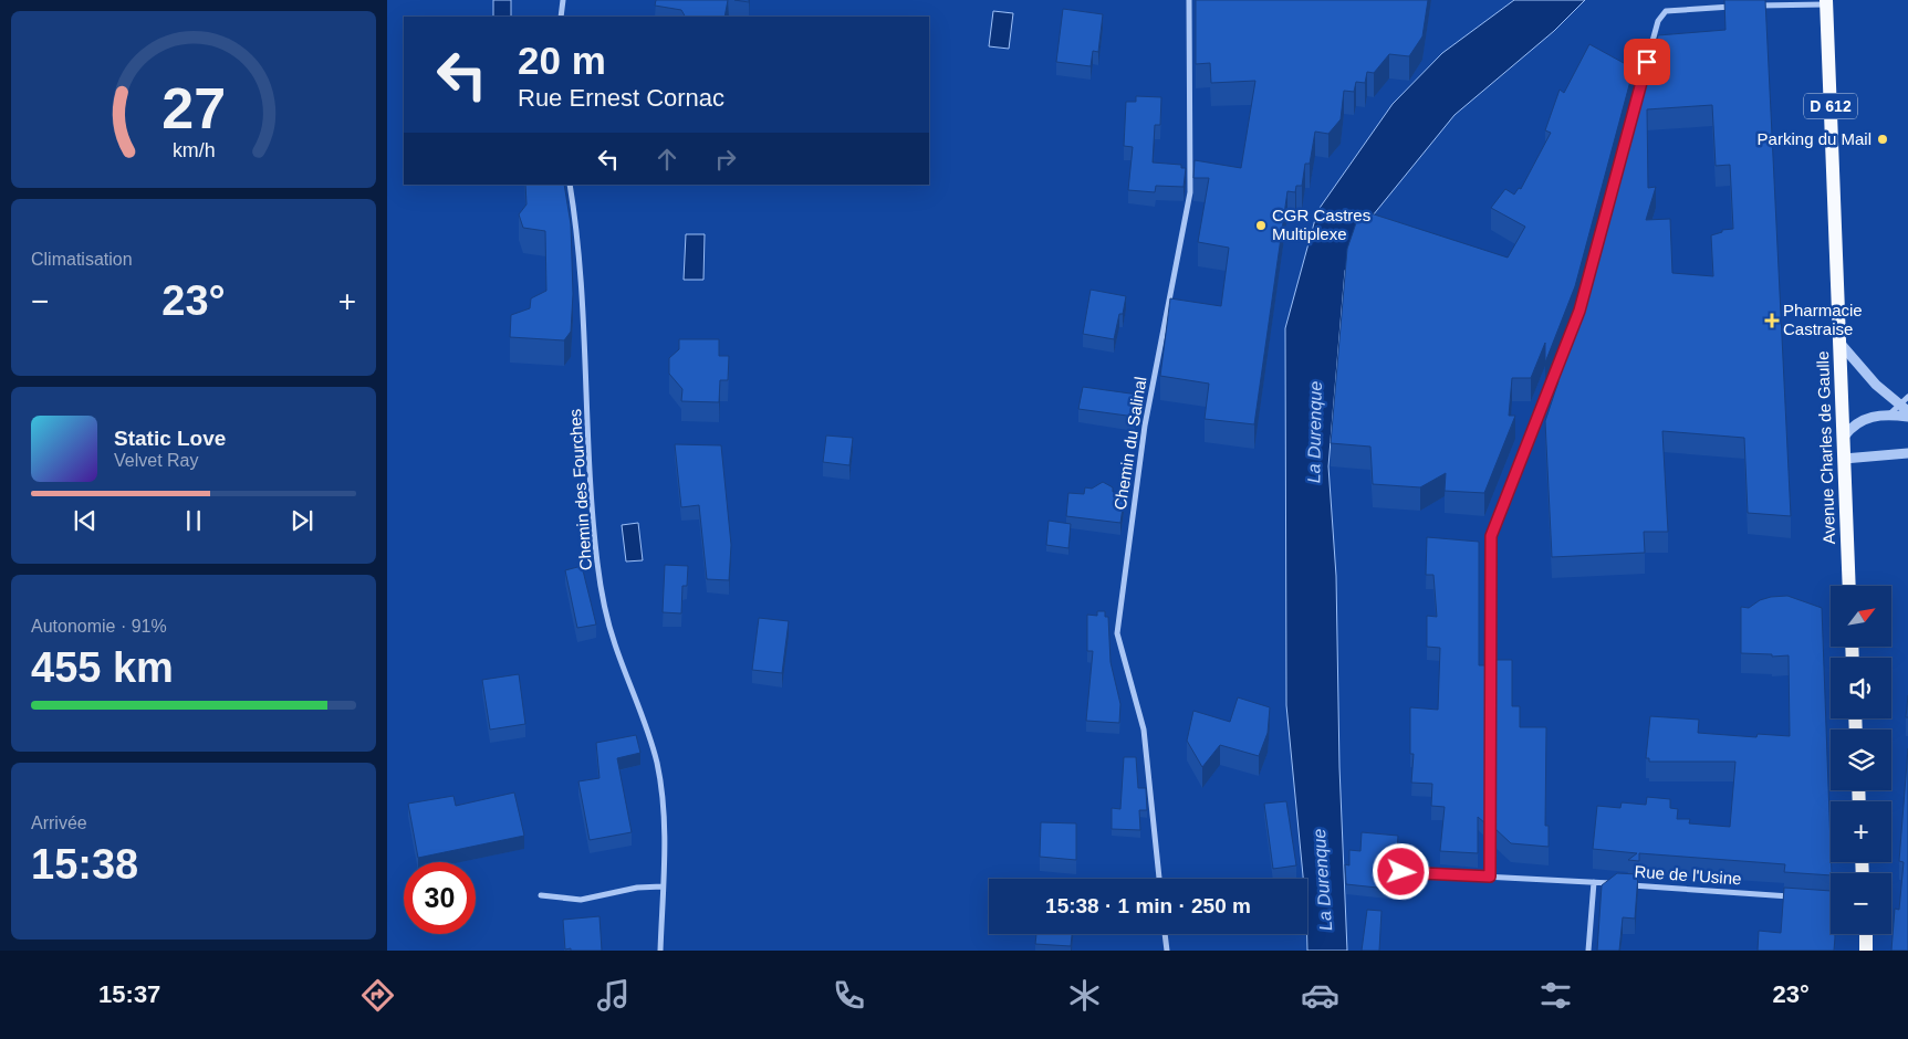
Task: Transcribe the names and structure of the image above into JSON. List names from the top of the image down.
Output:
{
  "streets": {
    "main road": ["D 612", "Avenue Charles de Gaulle"],
    "street": ["Chemin du Salinal", "Chemin des Fourches", "Rue de l'Usine"]
  },
  "water": ["La Durenque"],
  "places": {
    "other": ["Parking du Mail", "CGR Castres Multiplexe"],
    "health": ["Pharmacie Castraise"]
  },
  "north": "top right",
  "page": {
    "turn": ["20 m", "Rue Ernest Cornac"],
    "tile": [
      "Climatisation",
      ["Autonomie · 91%", "455 km"],
      ["Arrivée", "15:38"]
    ],
    "heat": ["−", "23°", "+"],
    "song": ["Static Love", "Velvet Ray"],
    "map_buttons": ["+", "−"],
    "limit": "30",
    "trip": "15:38 · 1 min · 250 m",
    "tabs": ["15:37", "23°"],
    "gauge": ["27", "km/h"]
  }
}
